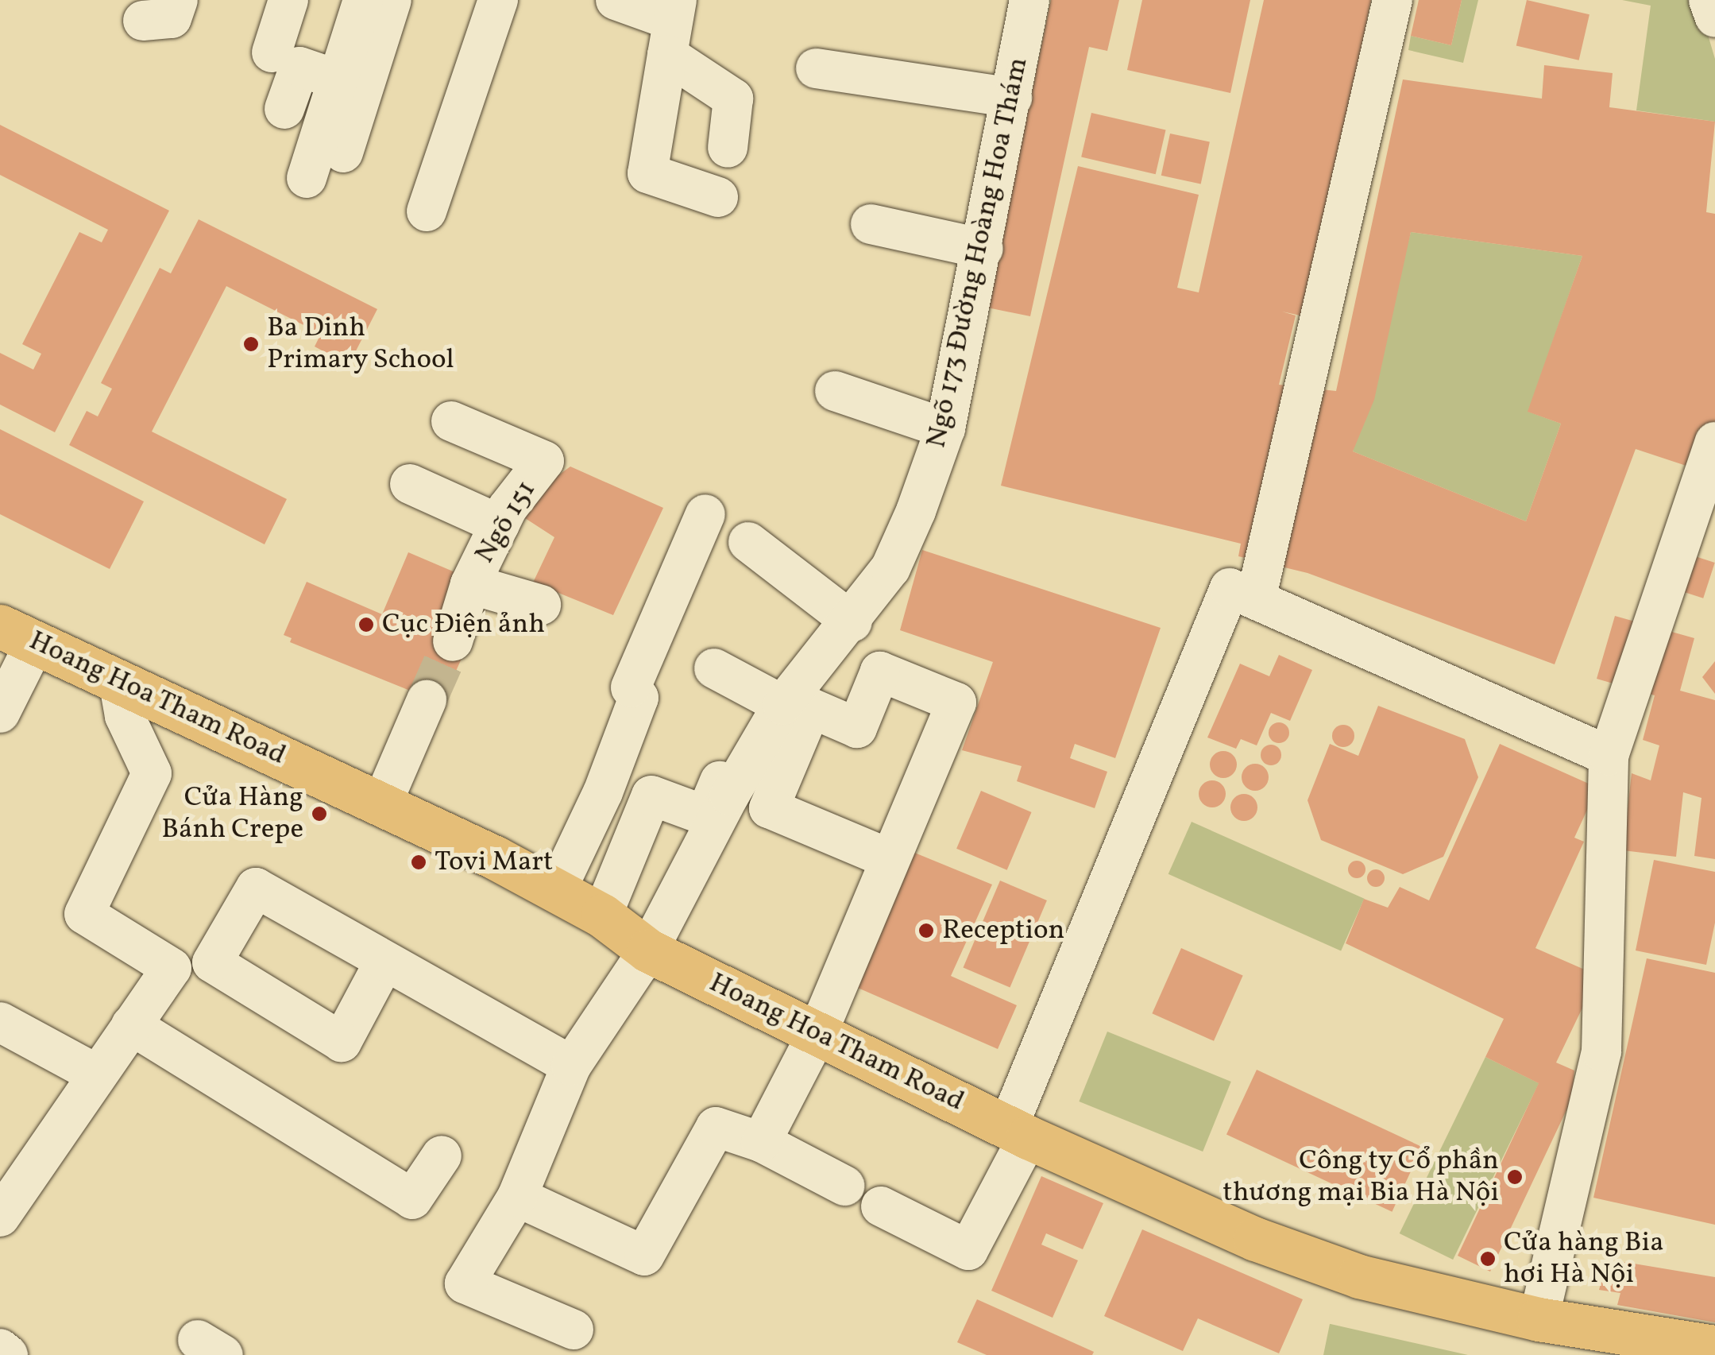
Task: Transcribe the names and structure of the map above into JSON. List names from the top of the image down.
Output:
{
  "streets": {
    "main road": ["Hoang Hoa Tham Road"],
    "street": ["Ngõ 173 Đường Hoàng Hoa Thám", "Ngõ 151"]
  },
  "crossings": [
    ["Ngõ 173 Đường Hoàng Hoa Thám", "Hoang Hoa Tham Road"]
  ],
  "places": [
    "Ba Dinh Primary School",
    "Cục Điện ảnh",
    "Cửa Hàng Bánh Crepe",
    "Tovi Mart",
    "Reception",
    "Công ty Cổ phần thương mại Bia Hà Nội",
    "Cửa hàng Bia hơi Hà Nội"
  ]
}
